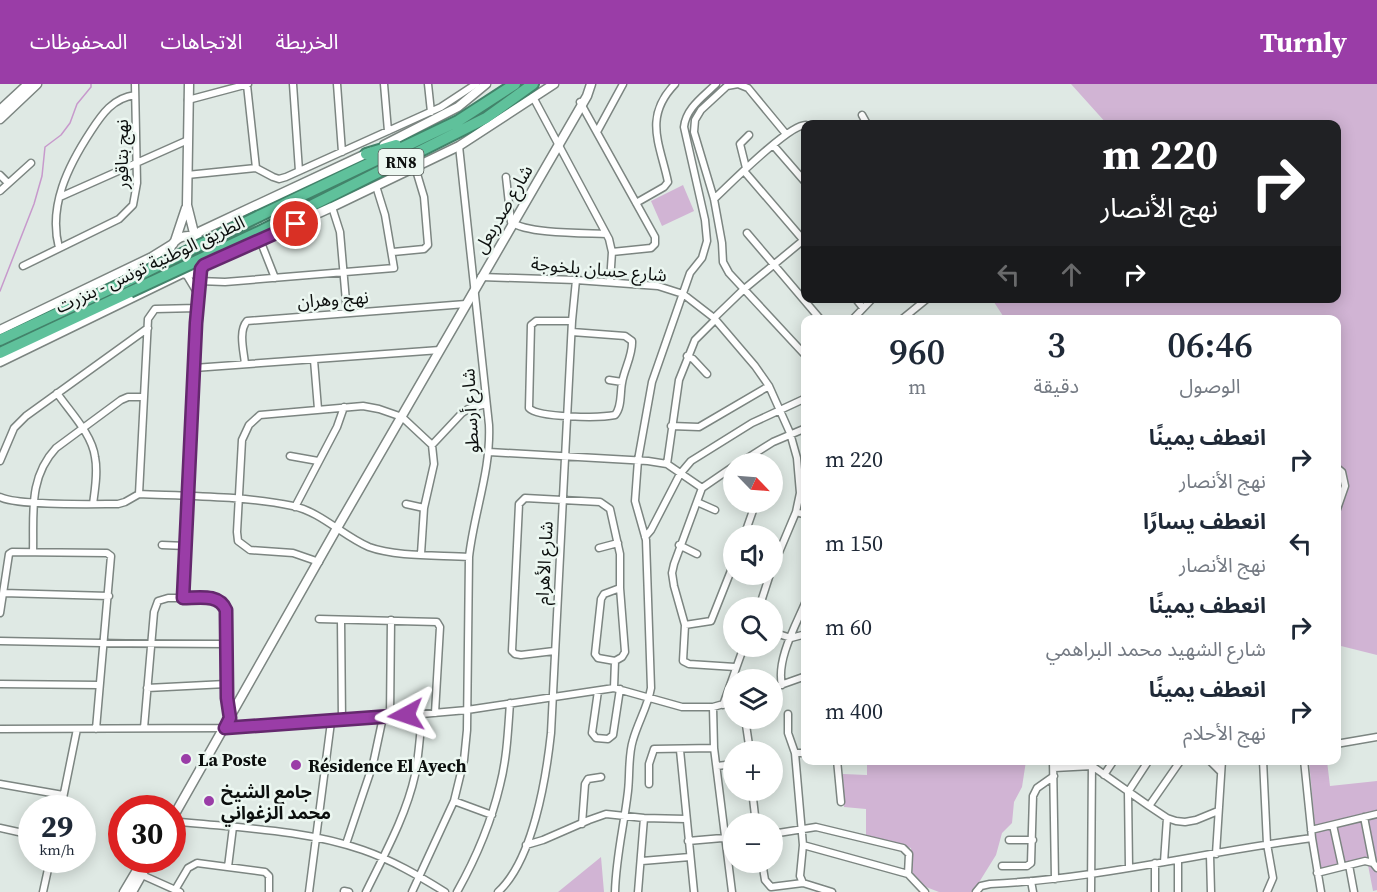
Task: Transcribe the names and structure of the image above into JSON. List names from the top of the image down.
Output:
{
  "streets": {
    "highway": ["RN8", "الطريق الوطنية تونس - بنزرت"],
    "street": [
      "نهج بتاقور",
      "شارع صدربعل",
      "شارع حسان بلخوجة",
      "نهج وهران",
      "شارع أرسطو",
      "شارع الأهرام"
    ]
  },
  "crossings": [
    ["RN8", "الطريق الوطنية تونس - بنزرت"],
    ["شارع صدربعل", "شارع حسان بلخوجة"],
    ["شارع صدربعل", "شارع أرسطو"],
    ["شارع حسان بلخوجة", "شارع الأهرام"]
  ],
  "places": ["La Poste", "Résidence El Ayech", "جامع الشيخ محمد الزغواني"],
  "north": "bottom right",
  "page": {
    "header": "Turnly",
    "nav": ["الخريطة", "الاتجاهات", "المحفوظات"],
    "turn": ["220 m", "نهج الأنصار"],
    "eta": [
      "06:46",
      "الوصول",
      "3",
      "دقيقة",
      "960",
      "m"
    ],
    "list": [
      {
        "name": "انعطف يمينًا",
        "note": "نهج الأنصار",
        "value": "220 m"
      },
      {
        "name": "انعطف يسارًا",
        "note": "نهج الأنصار",
        "value": "150 m"
      },
      {
        "name": "انعطف يمينًا",
        "note": "شارع الشهيد محمد البراهمي",
        "value": "60 m"
      },
      {
        "name": "انعطف يمينًا",
        "note": "نهج الأحلام",
        "value": "400 m"
      }
    ],
    "map_buttons": ["+", "−"],
    "speed": "29 km/h",
    "limit": "30"
  }
}
